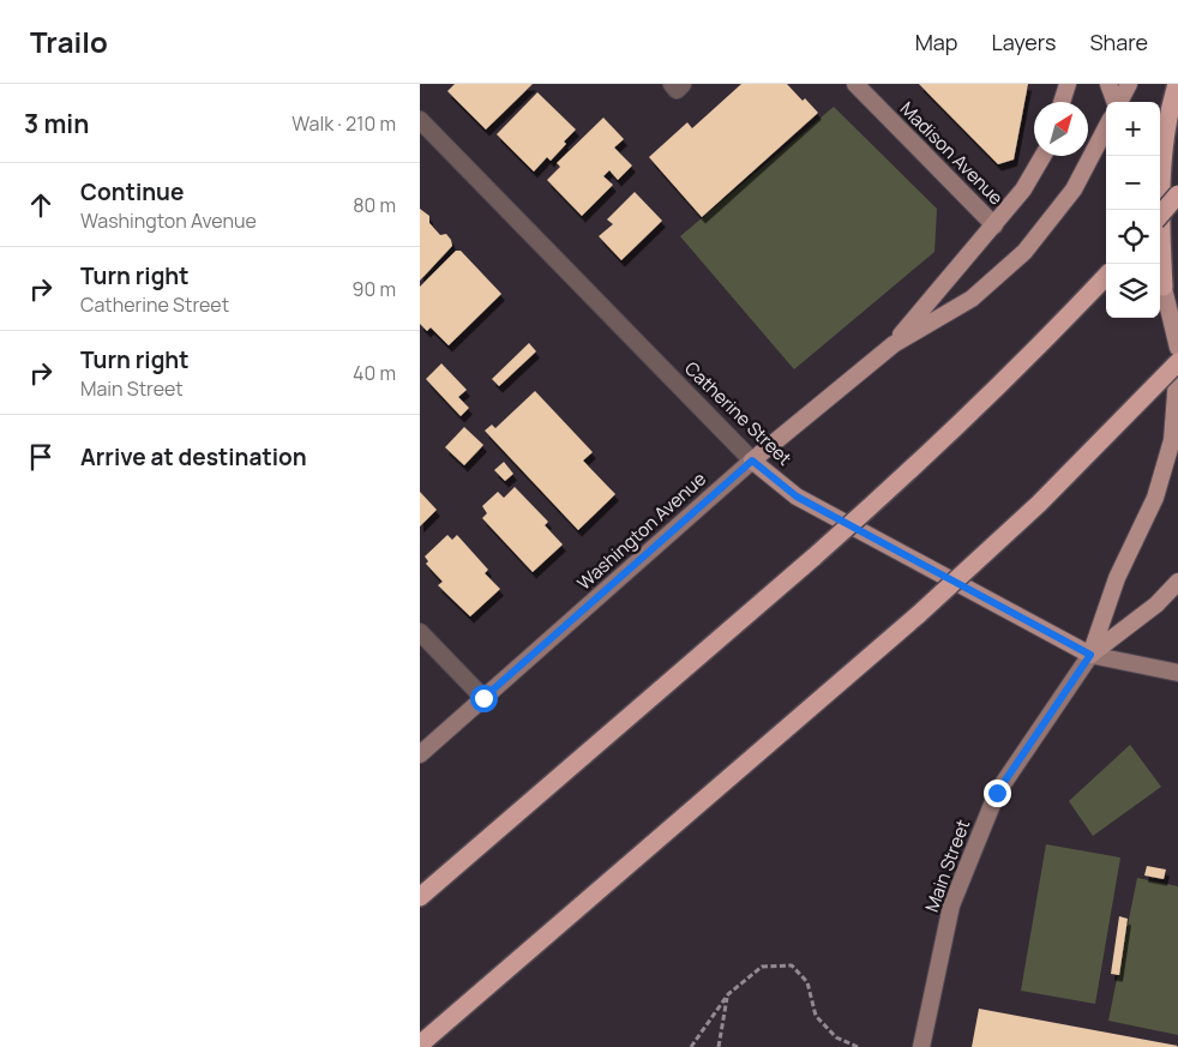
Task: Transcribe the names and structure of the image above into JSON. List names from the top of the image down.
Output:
{
  "streets": {
    "main road": [
      "Madison Avenue",
      "Catherine Street",
      "Washington Avenue",
      "Main Street"
    ]
  },
  "crossings": [
    ["Madison Avenue", "Washington Avenue"],
    ["Catherine Street", "Washington Avenue"],
    ["Catherine Street", "Main Street"]
  ],
  "north": "top right",
  "page": {
    "header": "Trailo",
    "nav": ["Map", "Layers", "Share"],
    "heading": ["3 min", "Walk · 210 m"],
    "map_buttons": ["+", "−"],
    "list": [
      ["Continue", "Washington Avenue", "80 m"],
      ["Turn right", "Catherine Street", "90 m"],
      ["Turn right", "Main Street", "40 m"],
      "Arrive at destination"
    ]
  }
}
